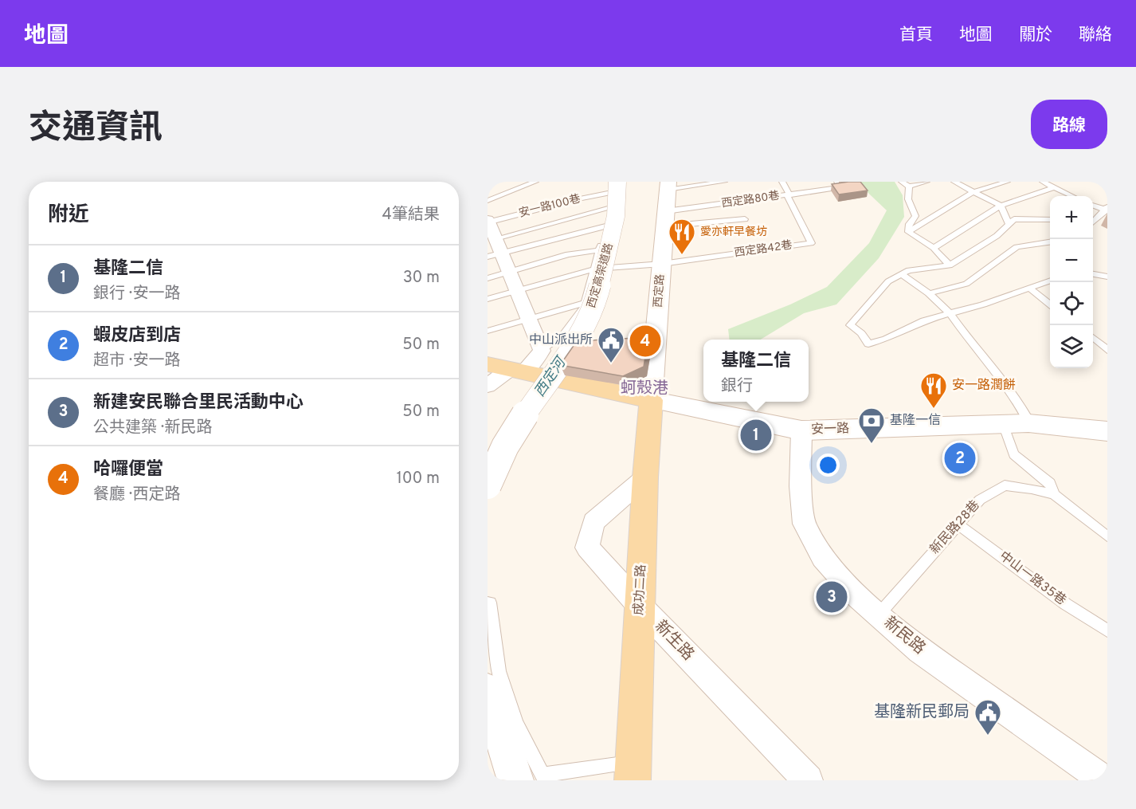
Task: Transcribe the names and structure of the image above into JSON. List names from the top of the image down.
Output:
{
  "streets": {
    "main road": ["安一路", "成功二路"],
    "street": [
      "安一路100巷",
      "西定高架道路",
      "西定路",
      "新民路",
      "新生路"
    ],
    "lane": [
      "西定路80巷",
      "西定路42巷",
      "新民路28巷",
      "中山一路35巷"
    ]
  },
  "crossings": [
    ["西定路80巷", "西定路42巷"],
    ["西定路80巷", "西定路"],
    ["安一路100巷", "西定高架道路"],
    ["西定路42巷", "西定路"],
    ["西定路", "安一路"],
    ["西定路", "成功二路"],
    ["安一路", "成功二路"],
    ["安一路", "新民路"],
    ["新民路28巷", "中山一路35巷"],
    ["新民路28巷", "新民路"],
    ["成功二路", "新生路"]
  ],
  "districts": ["蚵殼港"],
  "water": ["西定河"],
  "places": {
    "restaurant": ["愛亦軒早餐坊", "安一路潤餅"],
    "public building": ["中山派出所", "基隆新民郵局"],
    "bank": ["基隆一信"]
  },
  "page": {
    "header": "地圖",
    "nav": [
      "首頁",
      "地圖",
      "關於",
      "聯絡"
    ],
    "title": "交通資訊",
    "buttons": "路線",
    "heading": ["附近", "4筆結果"],
    "map_buttons": ["+", "−"],
    "list": [
      {
        "mark": "1",
        "name": "基隆二信",
        "note": "銀行 · 安一路",
        "value": "30 m"
      },
      {
        "mark": "2",
        "name": "蝦皮店到店",
        "note": "超市 · 安一路",
        "value": "50 m"
      },
      {
        "mark": "3",
        "name": "新建安民聯合里民活動中心",
        "note": "公共建築 · 新民路",
        "value": "50 m"
      },
      {
        "mark": "4",
        "name": "哈囉便當",
        "note": "餐廳 · 西定路",
        "value": "100 m"
      }
    ],
    "pins": [
      "4",
      "1",
      "2",
      "3"
    ],
    "popup": ["基隆二信", "銀行"]
  }
}
